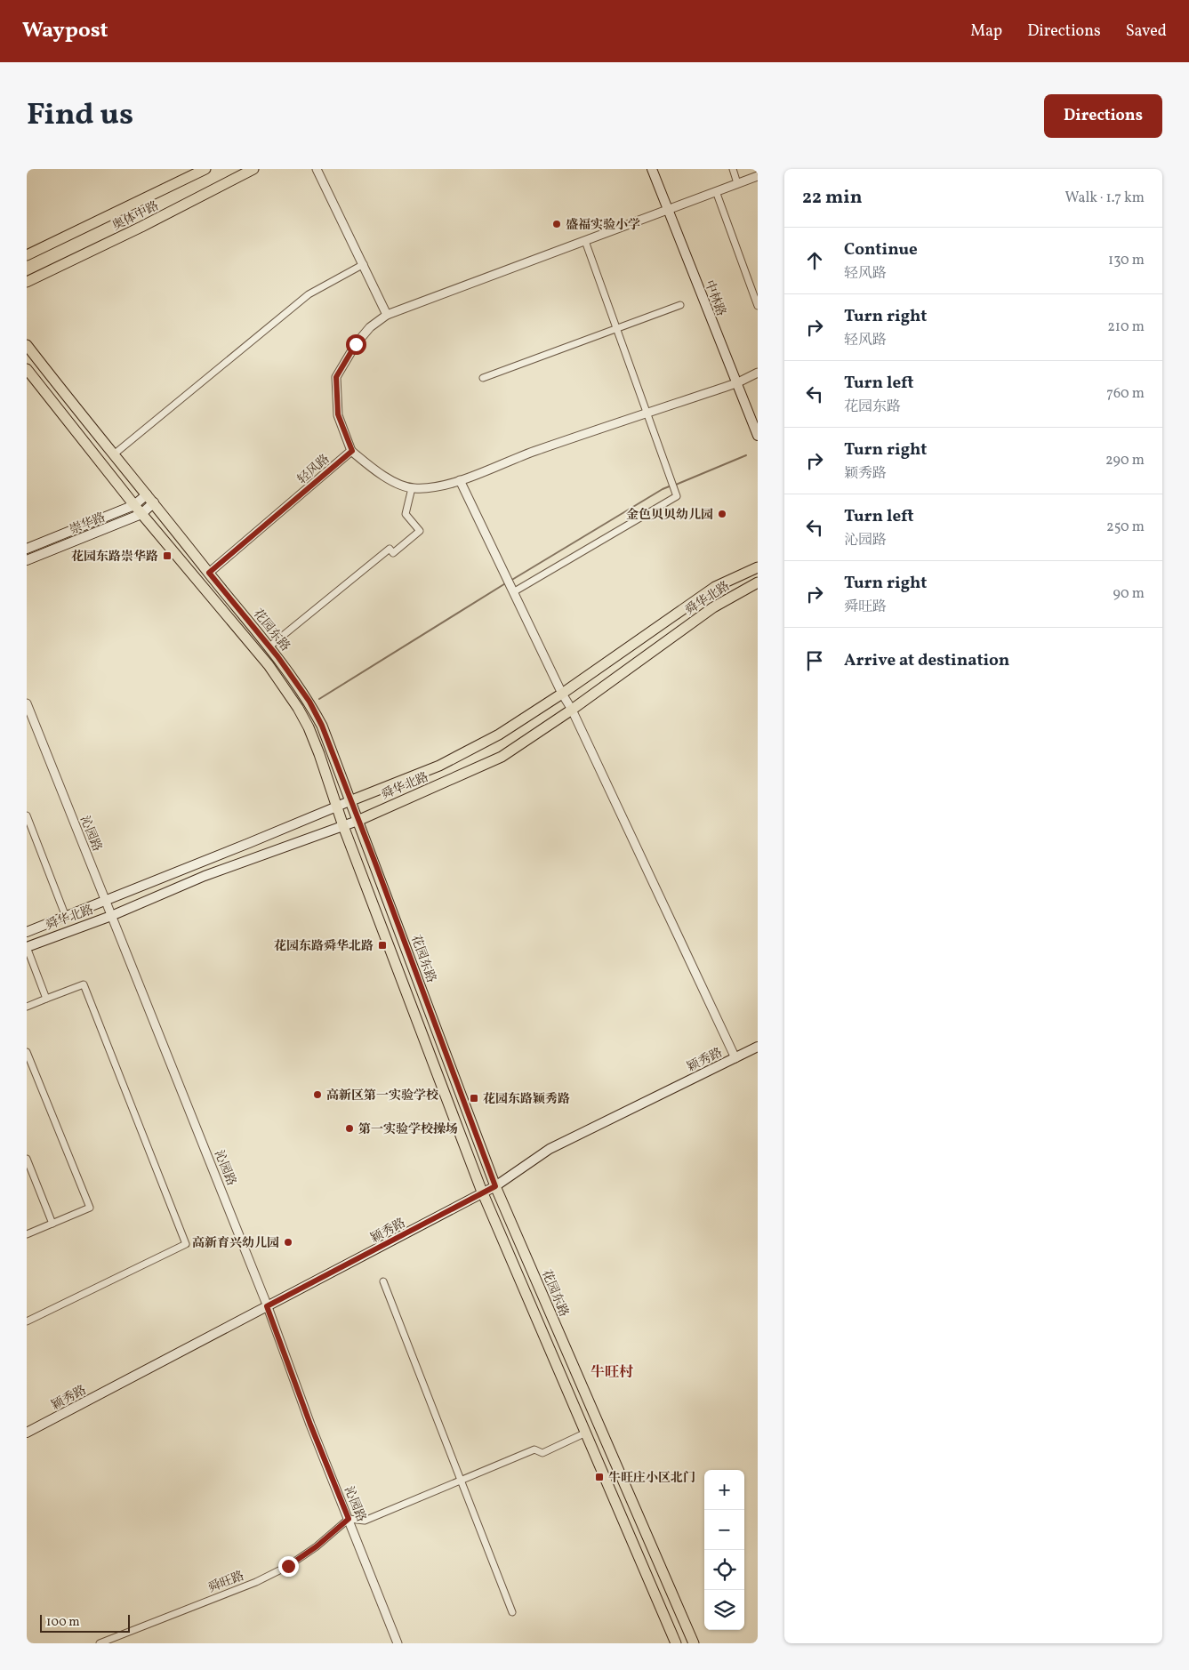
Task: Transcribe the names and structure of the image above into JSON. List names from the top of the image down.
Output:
{
  "streets": {
    "main road": [
      "奥体中路",
      "中林路",
      "崇华路",
      "舜华北路",
      "花园东路",
      "颖秀路"
    ],
    "street": ["轻风路", "沁园路", "舜旺路"]
  },
  "crossings": [
    ["轻风路", "花园东路"],
    ["崇华路", "花园东路"],
    ["舜华北路", "花园东路"],
    ["舜华北路", "沁园路"],
    ["花园东路", "颖秀路"],
    ["沁园路", "颖秀路"],
    ["沁园路", "舜旺路"]
  ],
  "districts": ["牛旺村"],
  "places": {
    "other": [
      "盛福实验小学",
      "金色贝贝幼儿园",
      "高新区第一实验学校",
      "第一实验学校操场",
      "高新育兴幼儿园"
    ],
    "transit": [
      "花园东路崇华路",
      "花园东路舜华北路",
      "花园东路颖秀路",
      "牛旺庄小区北门"
    ]
  },
  "scale_bar": "100 m",
  "page": {
    "header": "Waypost",
    "nav": ["Map", "Directions", "Saved"],
    "title": "Find us",
    "buttons": "Directions",
    "heading": ["22 min", "Walk · 1.7 km"],
    "list": [
      ["Continue", "轻风路", "130 m"],
      ["Turn right", "轻风路", "210 m"],
      ["Turn left", "花园东路", "760 m"],
      ["Turn right", "颖秀路", "290 m"],
      ["Turn left", "沁园路", "250 m"],
      ["Turn right", "舜旺路", "90 m"],
      "Arrive at destination"
    ],
    "map_buttons": ["+", "−"],
    "scale": "100 m"
  }
}
